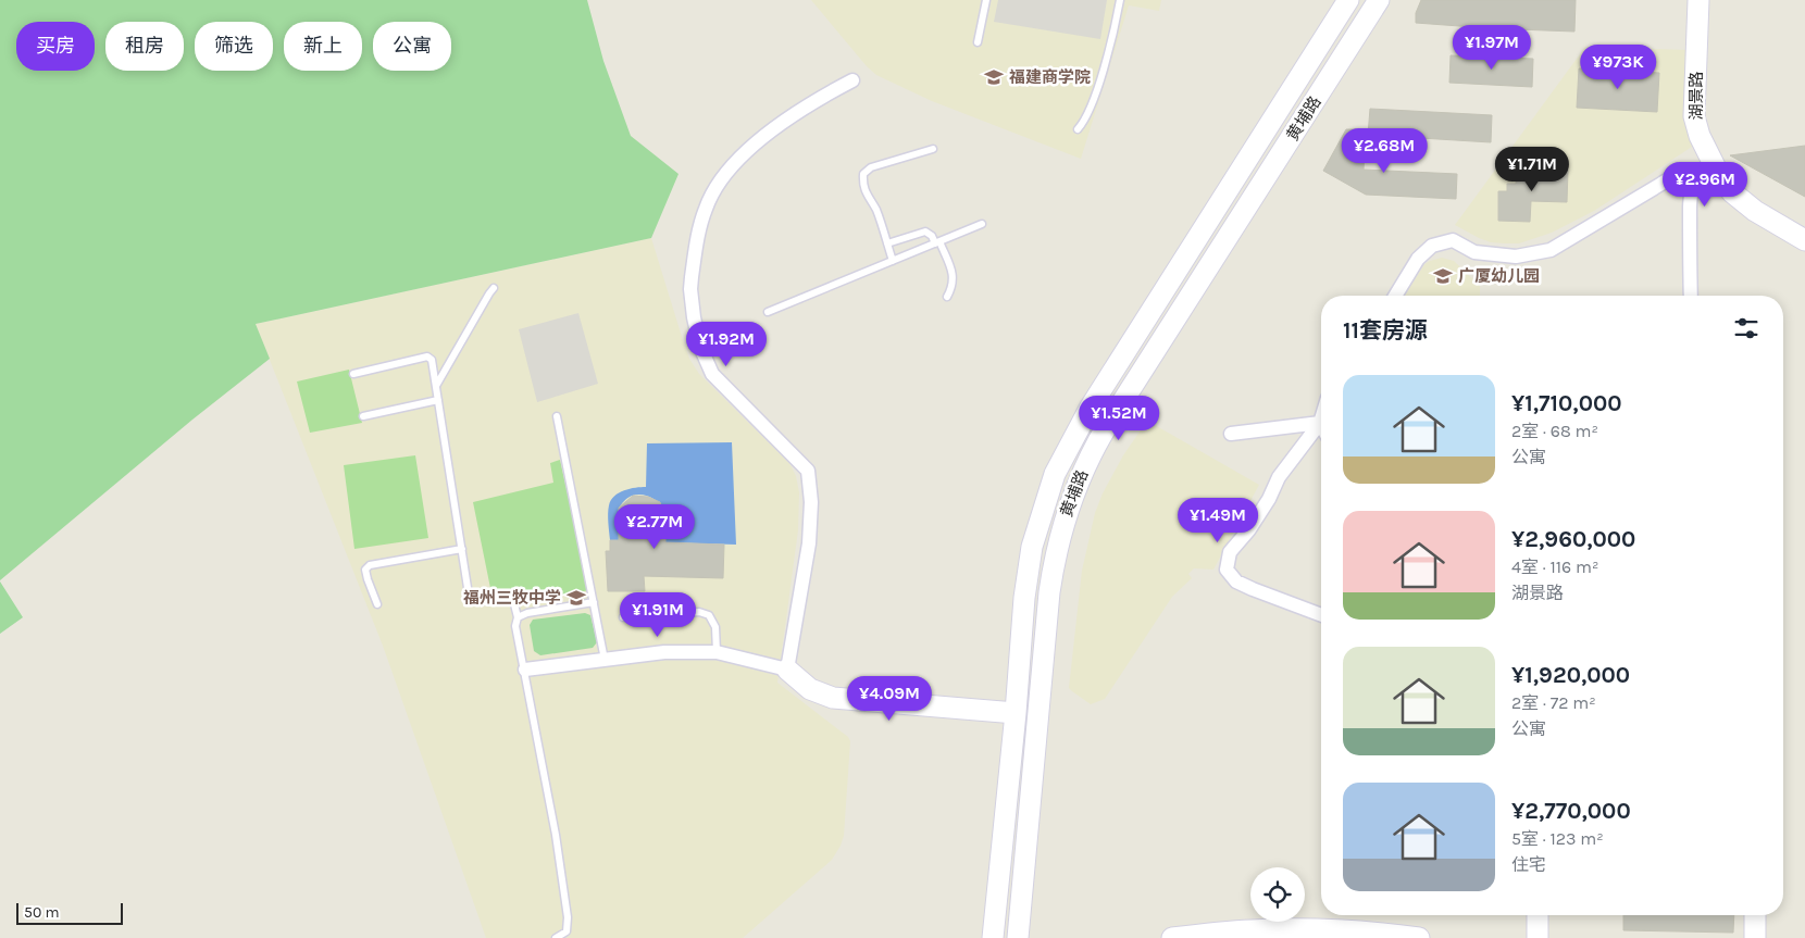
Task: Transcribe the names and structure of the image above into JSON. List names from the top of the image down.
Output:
{
  "streets": {
    "main road": ["湖景路", "黄埔路"]
  },
  "places": {
    "school or university": ["福建商学院", "广厦幼儿园", "福州三牧中学"]
  },
  "scale_bar": "50 m",
  "page": {
    "chip": [
      "买房",
      "租房",
      "筛选",
      "新上",
      "公寓"
    ],
    "price": [
      "¥1.97M",
      "¥973K",
      "¥2.68M",
      "¥1.71M",
      "¥2.96M",
      "¥1.92M",
      "¥1.52M",
      "¥1.49M",
      "¥2.77M",
      "¥1.91M",
      "¥4.09M"
    ],
    "heading": "11套房源",
    "list": [
      {
        "name": "¥1,710,000",
        "note": "2室 · 68 m² · 公寓"
      },
      {
        "name": "¥2,960,000",
        "note": "4室 · 116 m² · 湖景路"
      },
      {
        "name": "¥1,920,000",
        "note": "2室 · 72 m² · 公寓"
      },
      {
        "name": "¥2,770,000",
        "note": "5室 · 123 m² · 住宅"
      }
    ],
    "scale": "50 m"
  }
}
